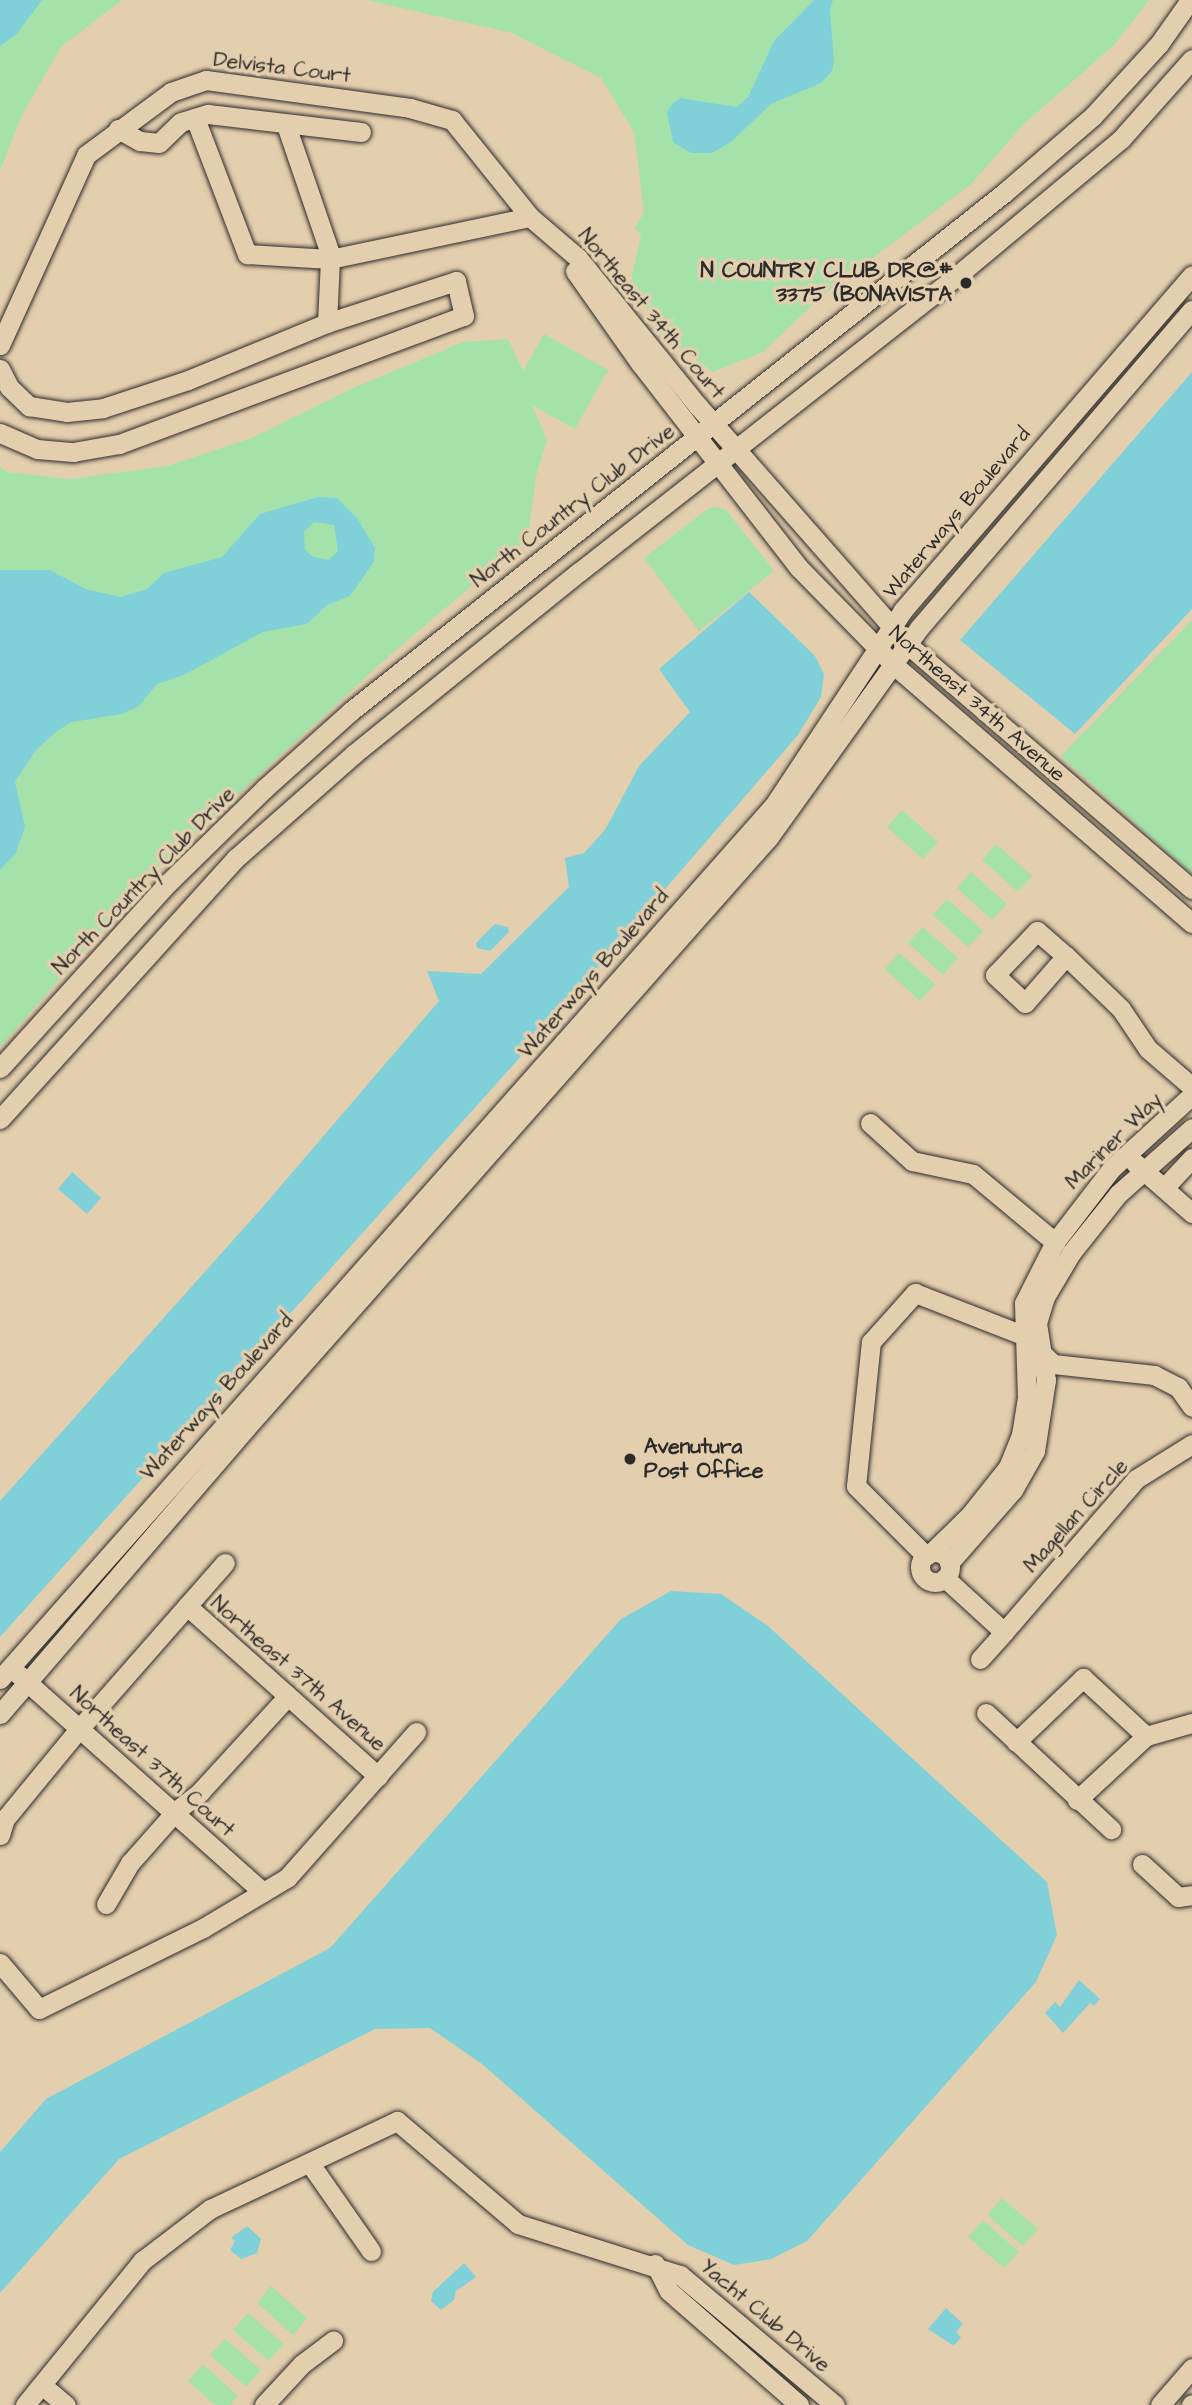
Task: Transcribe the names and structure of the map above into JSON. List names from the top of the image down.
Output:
{
  "streets": {
    "street": [
      "Delvista Court",
      "Northeast 34th Court",
      "North Country Club Drive",
      "Waterways Boulevard",
      "Northeast 34th Avenue",
      "Mariner Way",
      "Magellan Circle",
      "Northeast 37th Avenue",
      "Northeast 37th Court",
      "Yacht Club Drive"
    ]
  },
  "crossings": [
    ["Delvista Court", "Northeast 34th Court"],
    ["Northeast 34th Court", "North Country Club Drive"],
    ["Northeast 34th Court", "Northeast 34th Avenue"],
    ["North Country Club Drive", "Northeast 34th Avenue"],
    ["Waterways Boulevard", "Northeast 34th Avenue"],
    ["Waterways Boulevard", "Northeast 37th Court"]
  ],
  "places": ["N COUNTRY CLUB DR@# 3375 (BONAVISTA", "Avenutura Post Office"]
}
